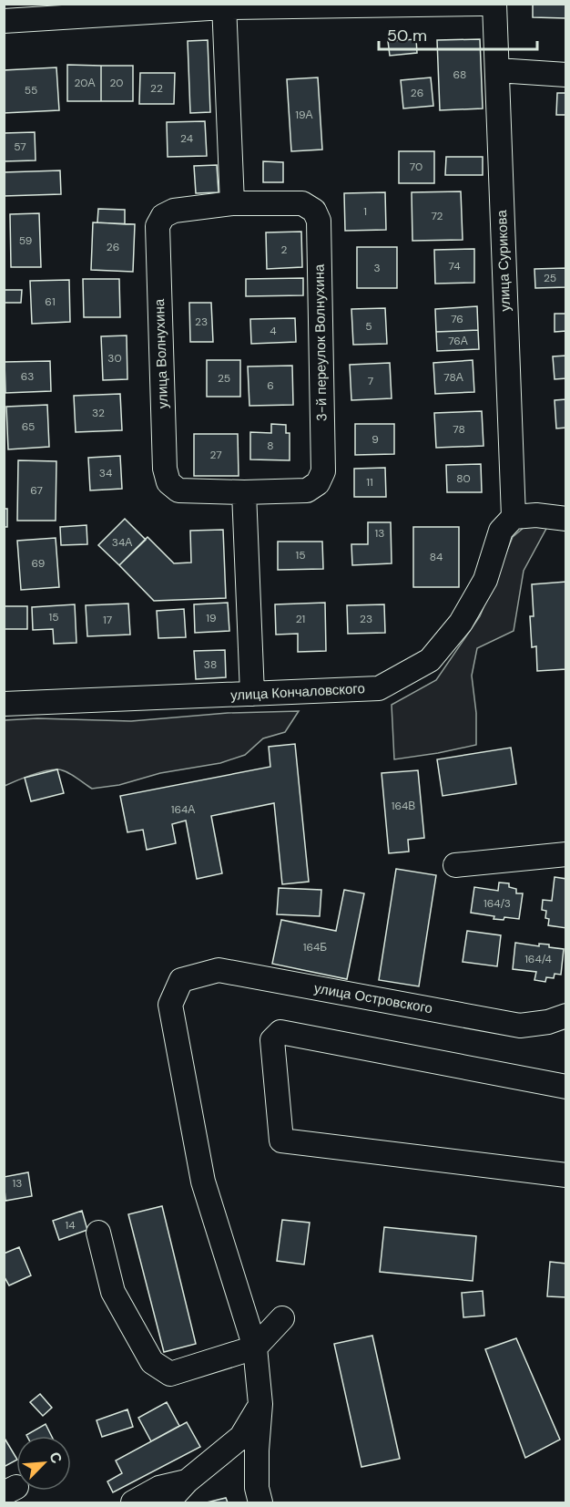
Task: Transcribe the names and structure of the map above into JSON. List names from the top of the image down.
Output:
{
  "streets": {
    "street": [
      "улица Сурикова",
      "3-й переулок Волнухина",
      "улица Волнухина",
      "улица Кончаловского",
      "улица Островского"
    ]
  },
  "crossings": [
    ["улица Сурикова", "улица Кончаловского"],
    ["3-й переулок Волнухина", "улица Волнухина"]
  ],
  "house_numbers": [
    "68",
    "20А",
    "20",
    "22",
    "55",
    "26",
    "19А",
    "24",
    "57",
    "70",
    "1",
    "72",
    "59",
    "26",
    "2",
    "74",
    "3",
    "25",
    "61",
    "76",
    "23",
    "5",
    "4",
    "76А",
    "30",
    "63",
    "78А",
    "25",
    "7",
    "6",
    "32",
    "65",
    "78",
    "9",
    "8",
    "27",
    "34",
    "80",
    "11",
    "67",
    "13",
    "34А",
    "15",
    "84",
    "69",
    "15",
    "19",
    "21",
    "23",
    "17",
    "38",
    "164В",
    "164А",
    "164/3",
    "164Б",
    "164/4",
    "13",
    "14"
  ],
  "scale_bar": "50 m",
  "north": "top right"
}
